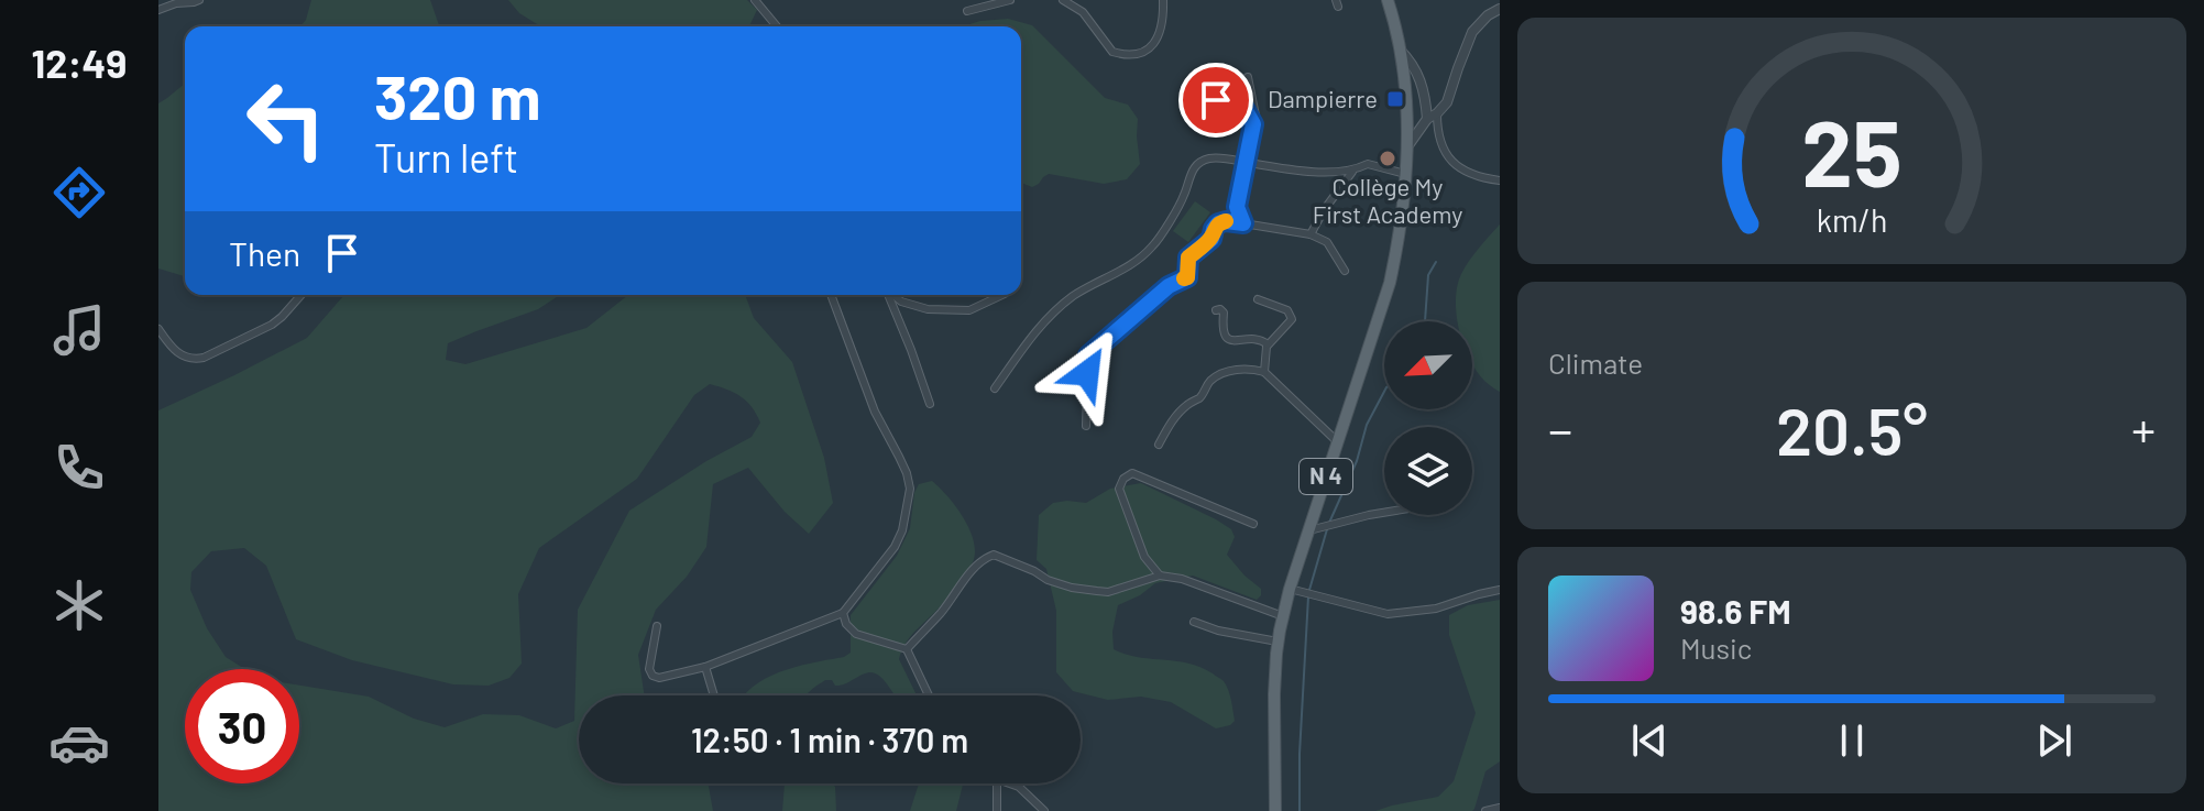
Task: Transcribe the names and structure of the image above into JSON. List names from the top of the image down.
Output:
{
  "streets": {
    "main road": ["N 4"]
  },
  "places": {
    "transit": ["Dampierre"],
    "other": ["Collège My First Academy"]
  },
  "north": "bottom left",
  "page": {
    "tabs": "12:49",
    "turn": ["320 m", "Turn left"],
    "then": "Then",
    "tile": "Climate",
    "heat": ["−", "20.5°", "+"],
    "song": ["98.6 FM", "Music"],
    "limit": "30",
    "trip": "12:50 · 1 min · 370 m",
    "gauge": ["25", "km/h"]
  }
}
